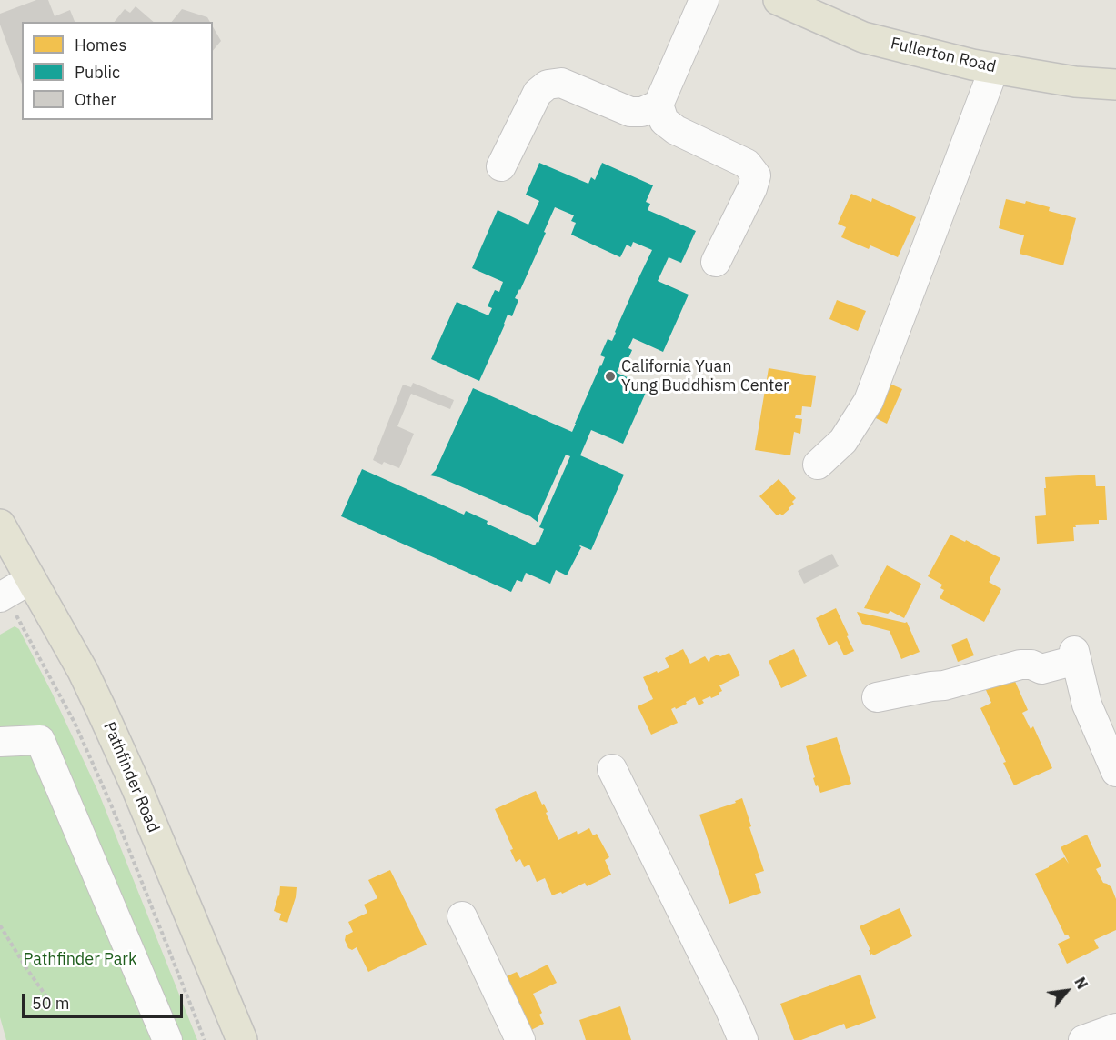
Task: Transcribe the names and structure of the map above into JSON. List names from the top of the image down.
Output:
{
  "streets": {
    "main road": ["Fullerton Road", "Pathfinder Road"]
  },
  "parks": ["Pathfinder Park"],
  "places": ["California Yuan Yung Buddhism Center"],
  "legend": ["Homes", "Public", "Other"],
  "scale_bar": "50 m",
  "north": "top right"
}
